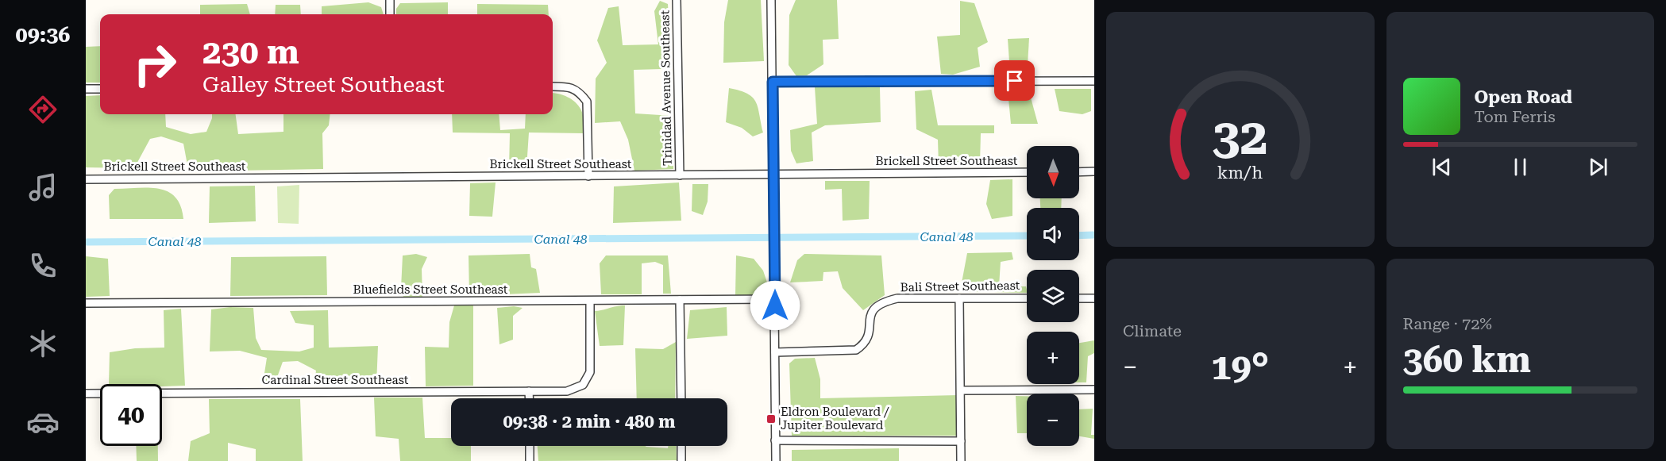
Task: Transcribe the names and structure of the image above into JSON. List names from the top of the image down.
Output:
{
  "streets": {
    "street": [
      "Trinidad Avenue Southeast",
      "Brickell Street Southeast",
      "Bali Street Southeast",
      "Bluefields Street Southeast",
      "Cardinal Street Southeast"
    ]
  },
  "crossings": [
    ["Trinidad Avenue Southeast", "Brickell Street Southeast"],
    ["Bluefields Street Southeast", "Cardinal Street Southeast"]
  ],
  "water": ["Canal 48"],
  "places": {
    "transit": ["Eldron Boulevard / Jupiter Boulevard"]
  },
  "north": "bottom",
  "page": {
    "tabs": "09:36",
    "turn": ["230 m", "Galley Street Southeast"],
    "song": ["Open Road", "Tom Ferris"],
    "map_buttons": ["+", "−"],
    "tile": [
      "Climate",
      ["Range · 72%", "360 km"]
    ],
    "heat": ["−", "19°", "+"],
    "limit": "40",
    "trip": "09:38 · 2 min · 480 m",
    "gauge": ["32", "km/h"]
  }
}
